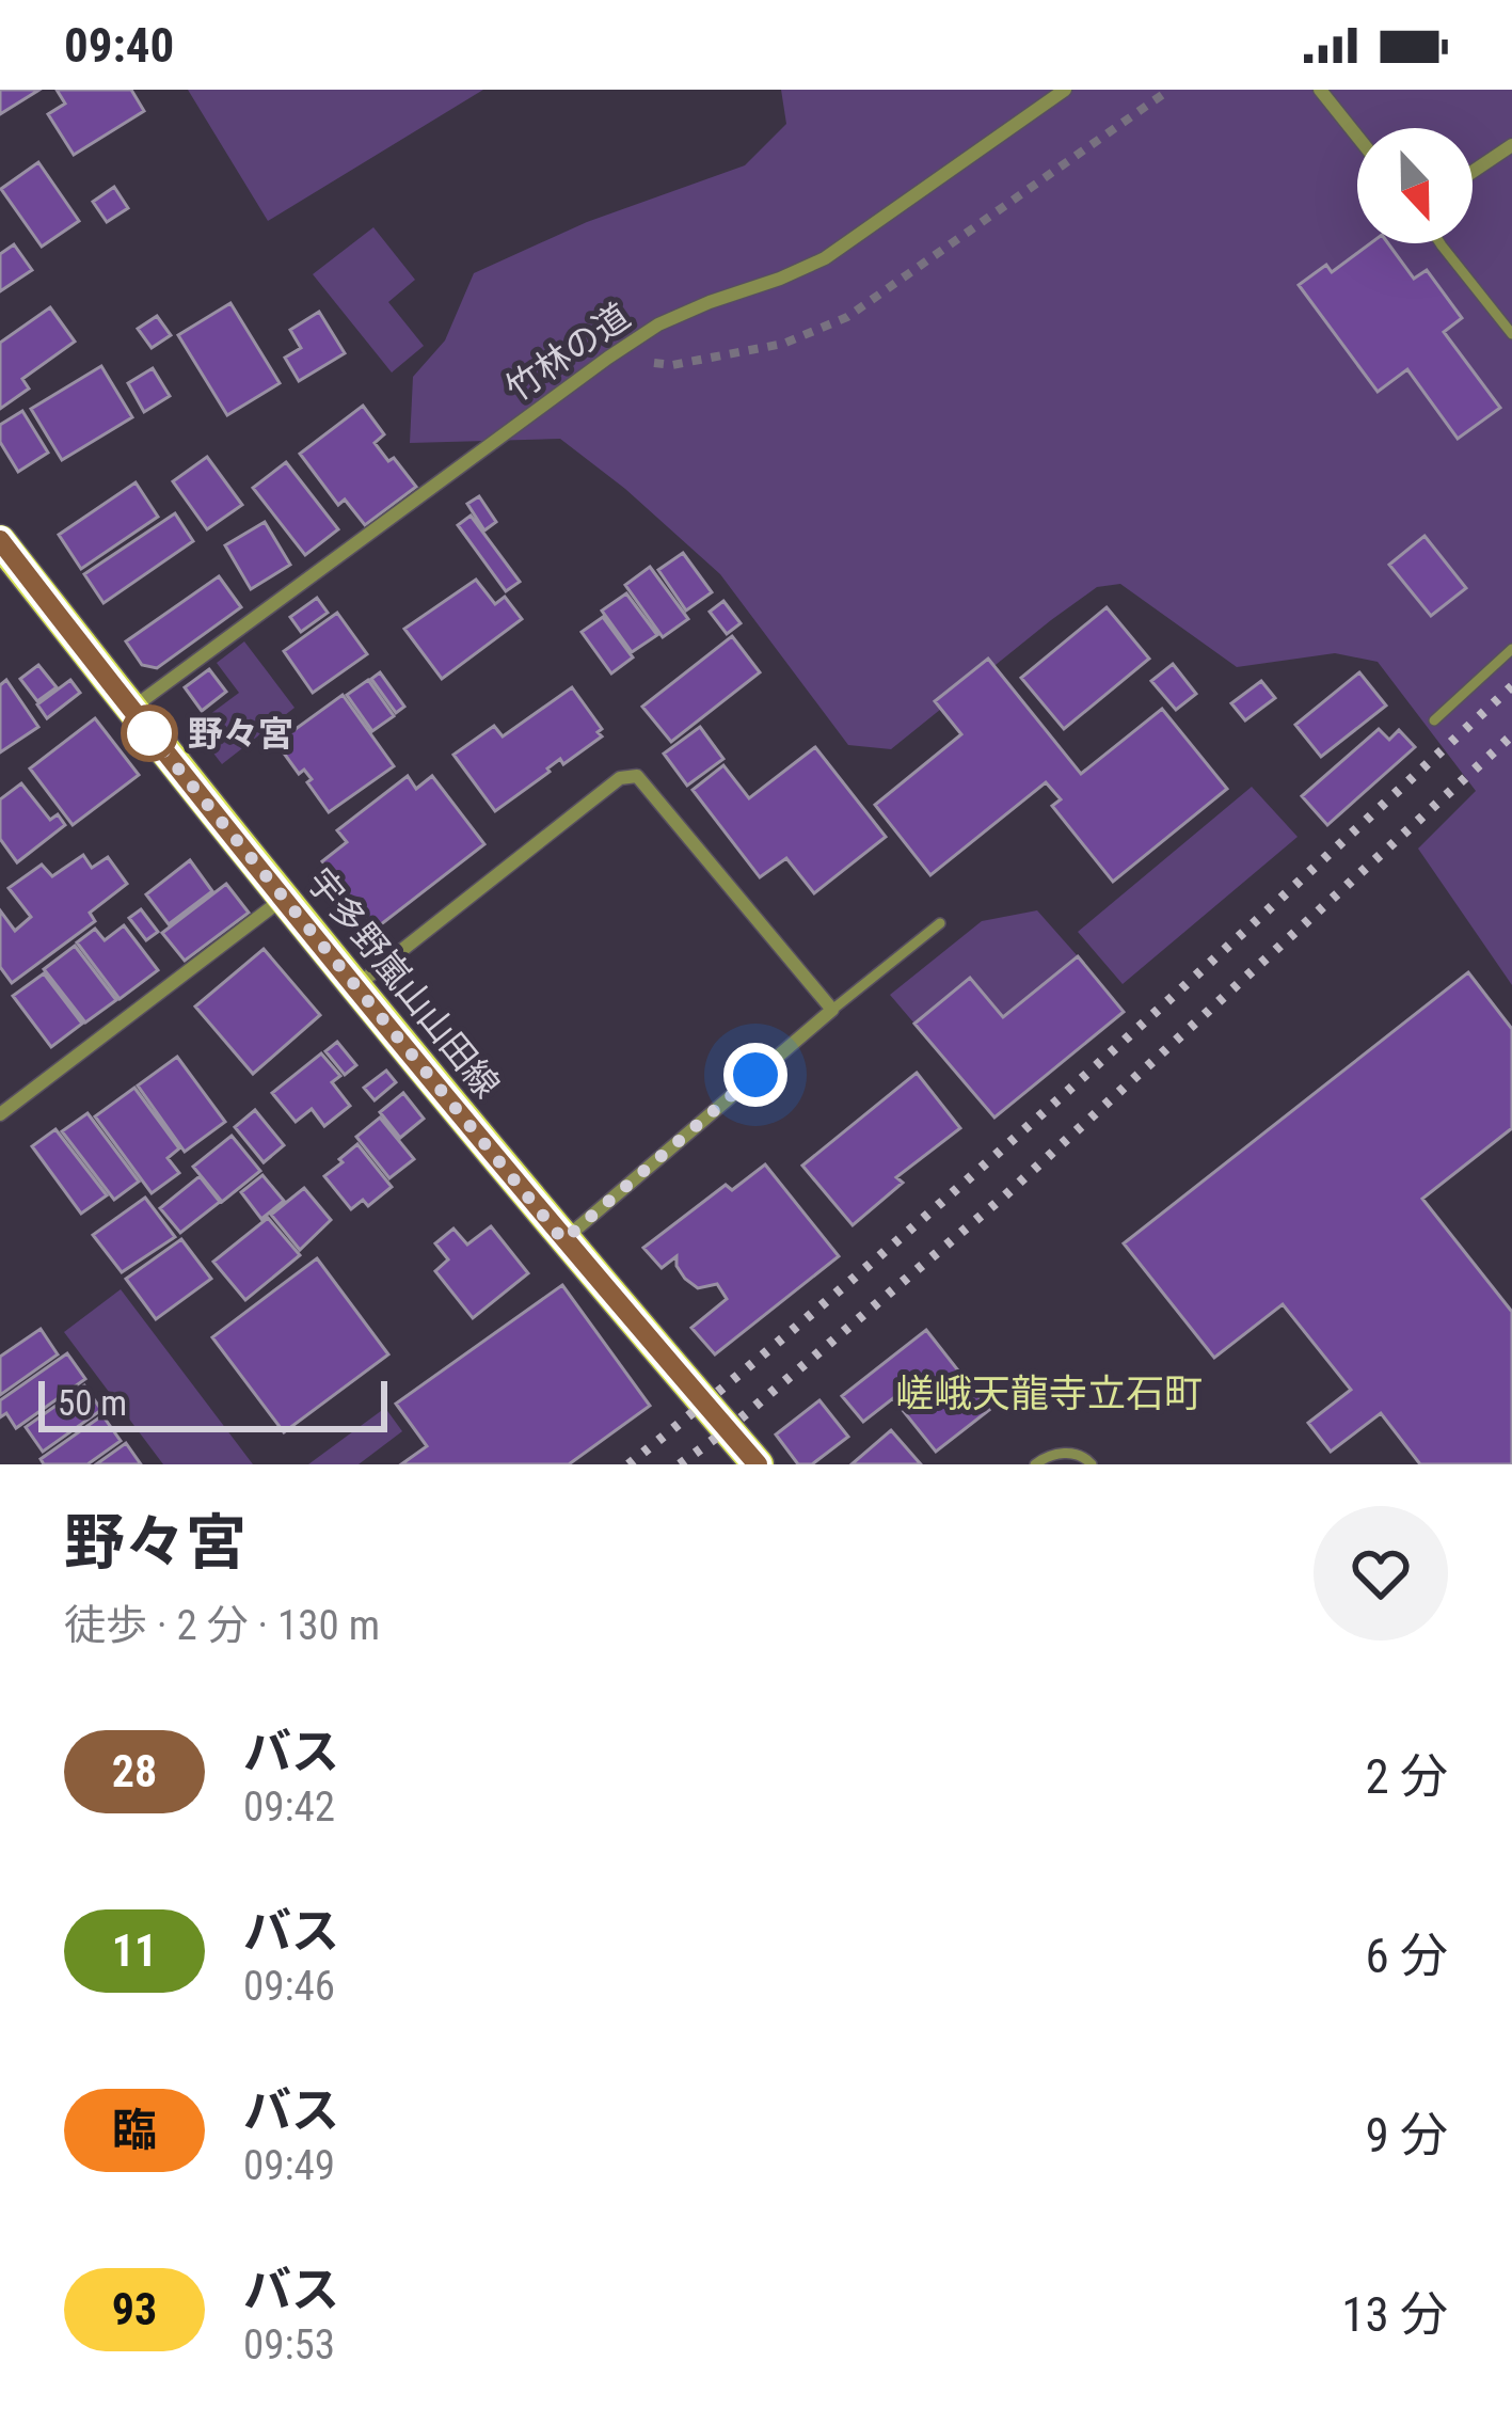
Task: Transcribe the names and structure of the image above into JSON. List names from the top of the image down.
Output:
{
  "streets": {
    "main road": ["宇多野嵐山山田線"],
    "street": ["竹林の道"]
  },
  "crossings": [
    ["竹林の道", "宇多野嵐山山田線"]
  ],
  "districts": ["嵯峨天龍寺立石町"],
  "places": ["野々宮"],
  "lines": ["bus line 28"],
  "scale_bar": "50 m",
  "north": "bottom",
  "page": {
    "status": "09:40",
    "scale": "50 m",
    "heading": ["野々宮", "徒歩 · 2 分 · 130 m"],
    "list": [
      {
        "mark": "28",
        "name": "バス",
        "note": "09:42",
        "value": "2 分"
      },
      {
        "mark": "11",
        "name": "バス",
        "note": "09:46",
        "value": "6 分"
      },
      {
        "mark": "臨",
        "name": "バス",
        "note": "09:49",
        "value": "9 分"
      },
      {
        "mark": "93",
        "name": "バス",
        "note": "09:53",
        "value": "13 分"
      }
    ]
  }
}
